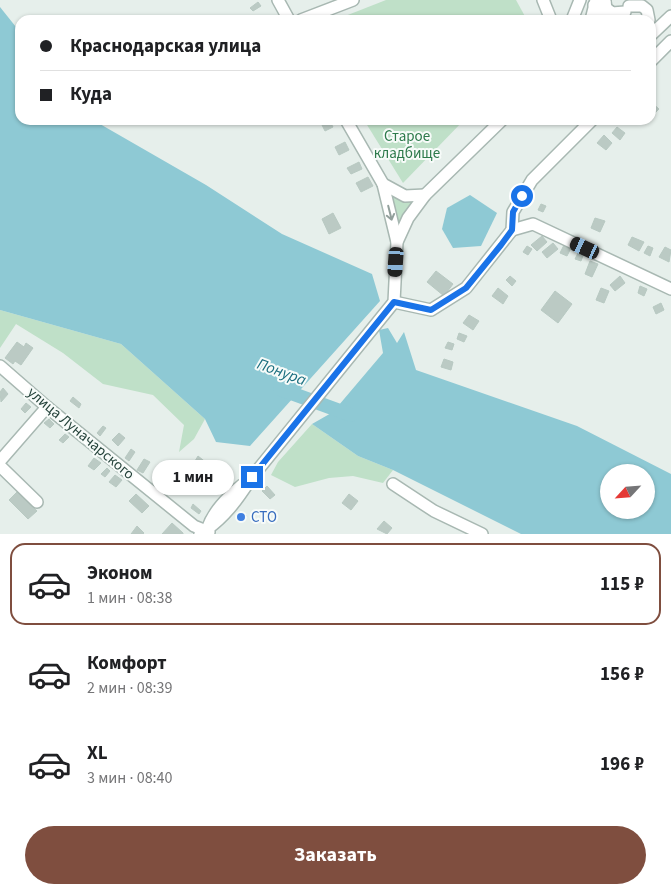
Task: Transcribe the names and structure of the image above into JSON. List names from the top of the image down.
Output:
{
  "streets": {
    "street": ["улица Луначарского"]
  },
  "water": ["Понура"],
  "parks": ["Старое кладбище"],
  "places": ["СТО"],
  "north": "bottom left",
  "page": {
    "banner": ["Краснодарская улица", "Куда"],
    "bubble": "1 мин",
    "list": [
      {
        "name": "Эконом",
        "note": "1 мин · 08:38",
        "value": "115 ₽"
      },
      {
        "name": "Комфорт",
        "note": "2 мин · 08:39",
        "value": "156 ₽"
      },
      {
        "name": "XL",
        "note": "3 мин · 08:40",
        "value": "196 ₽"
      }
    ],
    "buttons": "Заказать"
  }
}
